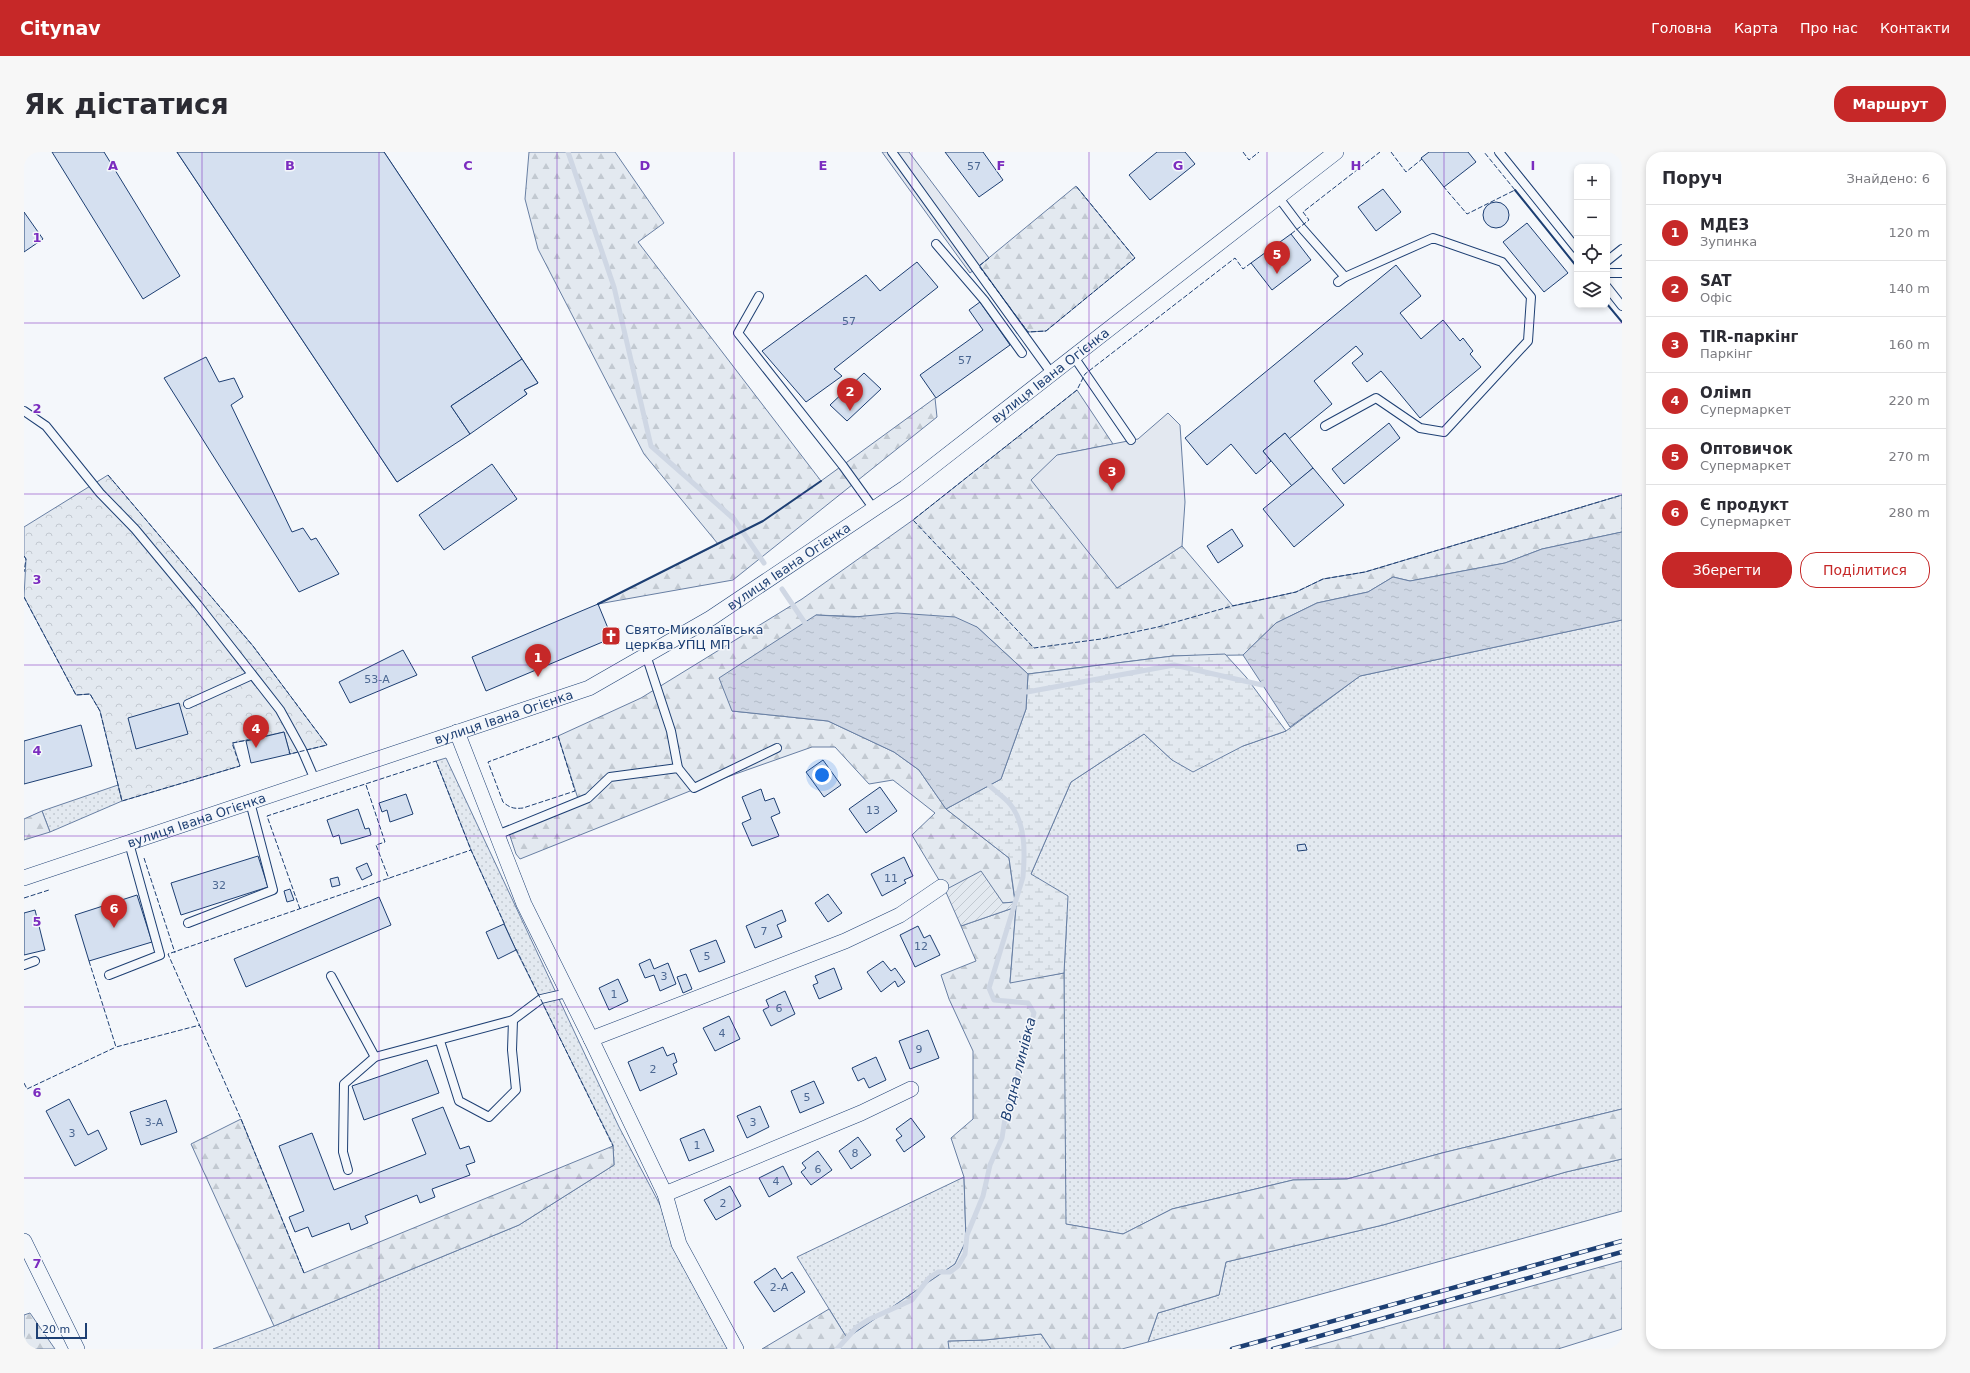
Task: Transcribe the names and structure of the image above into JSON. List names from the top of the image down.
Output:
{
  "streets": {
    "street": ["вулиця Івана Огієнка"]
  },
  "water": ["Водна линівка"],
  "places": {
    "church": ["Свято-Миколаївська церква УПЦ МП"]
  },
  "house_numbers": [
    "57",
    "57",
    "57",
    "53-А",
    "13",
    "11",
    "32",
    "7",
    "12",
    "5",
    "3",
    "1",
    "6",
    "4",
    "9",
    "2",
    "5",
    "3-А",
    "3",
    "3",
    "1",
    "8",
    "6",
    "4",
    "2",
    "2-А"
  ],
  "scale_bar": "20 m",
  "page": {
    "header": "Citynav",
    "nav": [
      "Головна",
      "Карта",
      "Про нас",
      "Контакти"
    ],
    "buttons": [
      "Маршрут",
      ["Зберегти", "Поділитися"]
    ],
    "title": "Як дістатися",
    "heading": ["Поруч", "Знайдено: 6"],
    "map_buttons": ["+", "−"],
    "list": [
      {
        "mark": "1",
        "name": "МДЕЗ",
        "note": "Зупинка",
        "value": "120 m"
      },
      {
        "mark": "2",
        "name": "SAT",
        "note": "Офіс",
        "value": "140 m"
      },
      {
        "mark": "3",
        "name": "TIR-паркінг",
        "note": "Паркінг",
        "value": "160 m"
      },
      {
        "mark": "4",
        "name": "Олімп",
        "note": "Супермаркет",
        "value": "220 m"
      },
      {
        "mark": "5",
        "name": "Оптовичок",
        "note": "Супермаркет",
        "value": "270 m"
      },
      {
        "mark": "6",
        "name": "Є продукт",
        "note": "Супермаркет",
        "value": "280 m"
      }
    ],
    "pins": [
      "5",
      "2",
      "3",
      "1",
      "4",
      "6"
    ],
    "scale": "20 m"
  },
  "grid": {
    "columns": [
      "A",
      "B",
      "C",
      "D",
      "E",
      "F",
      "G",
      "H",
      "I"
    ],
    "rows": [
      "1",
      "2",
      "3",
      "4",
      "5",
      "6",
      "7"
    ]
  }
}
